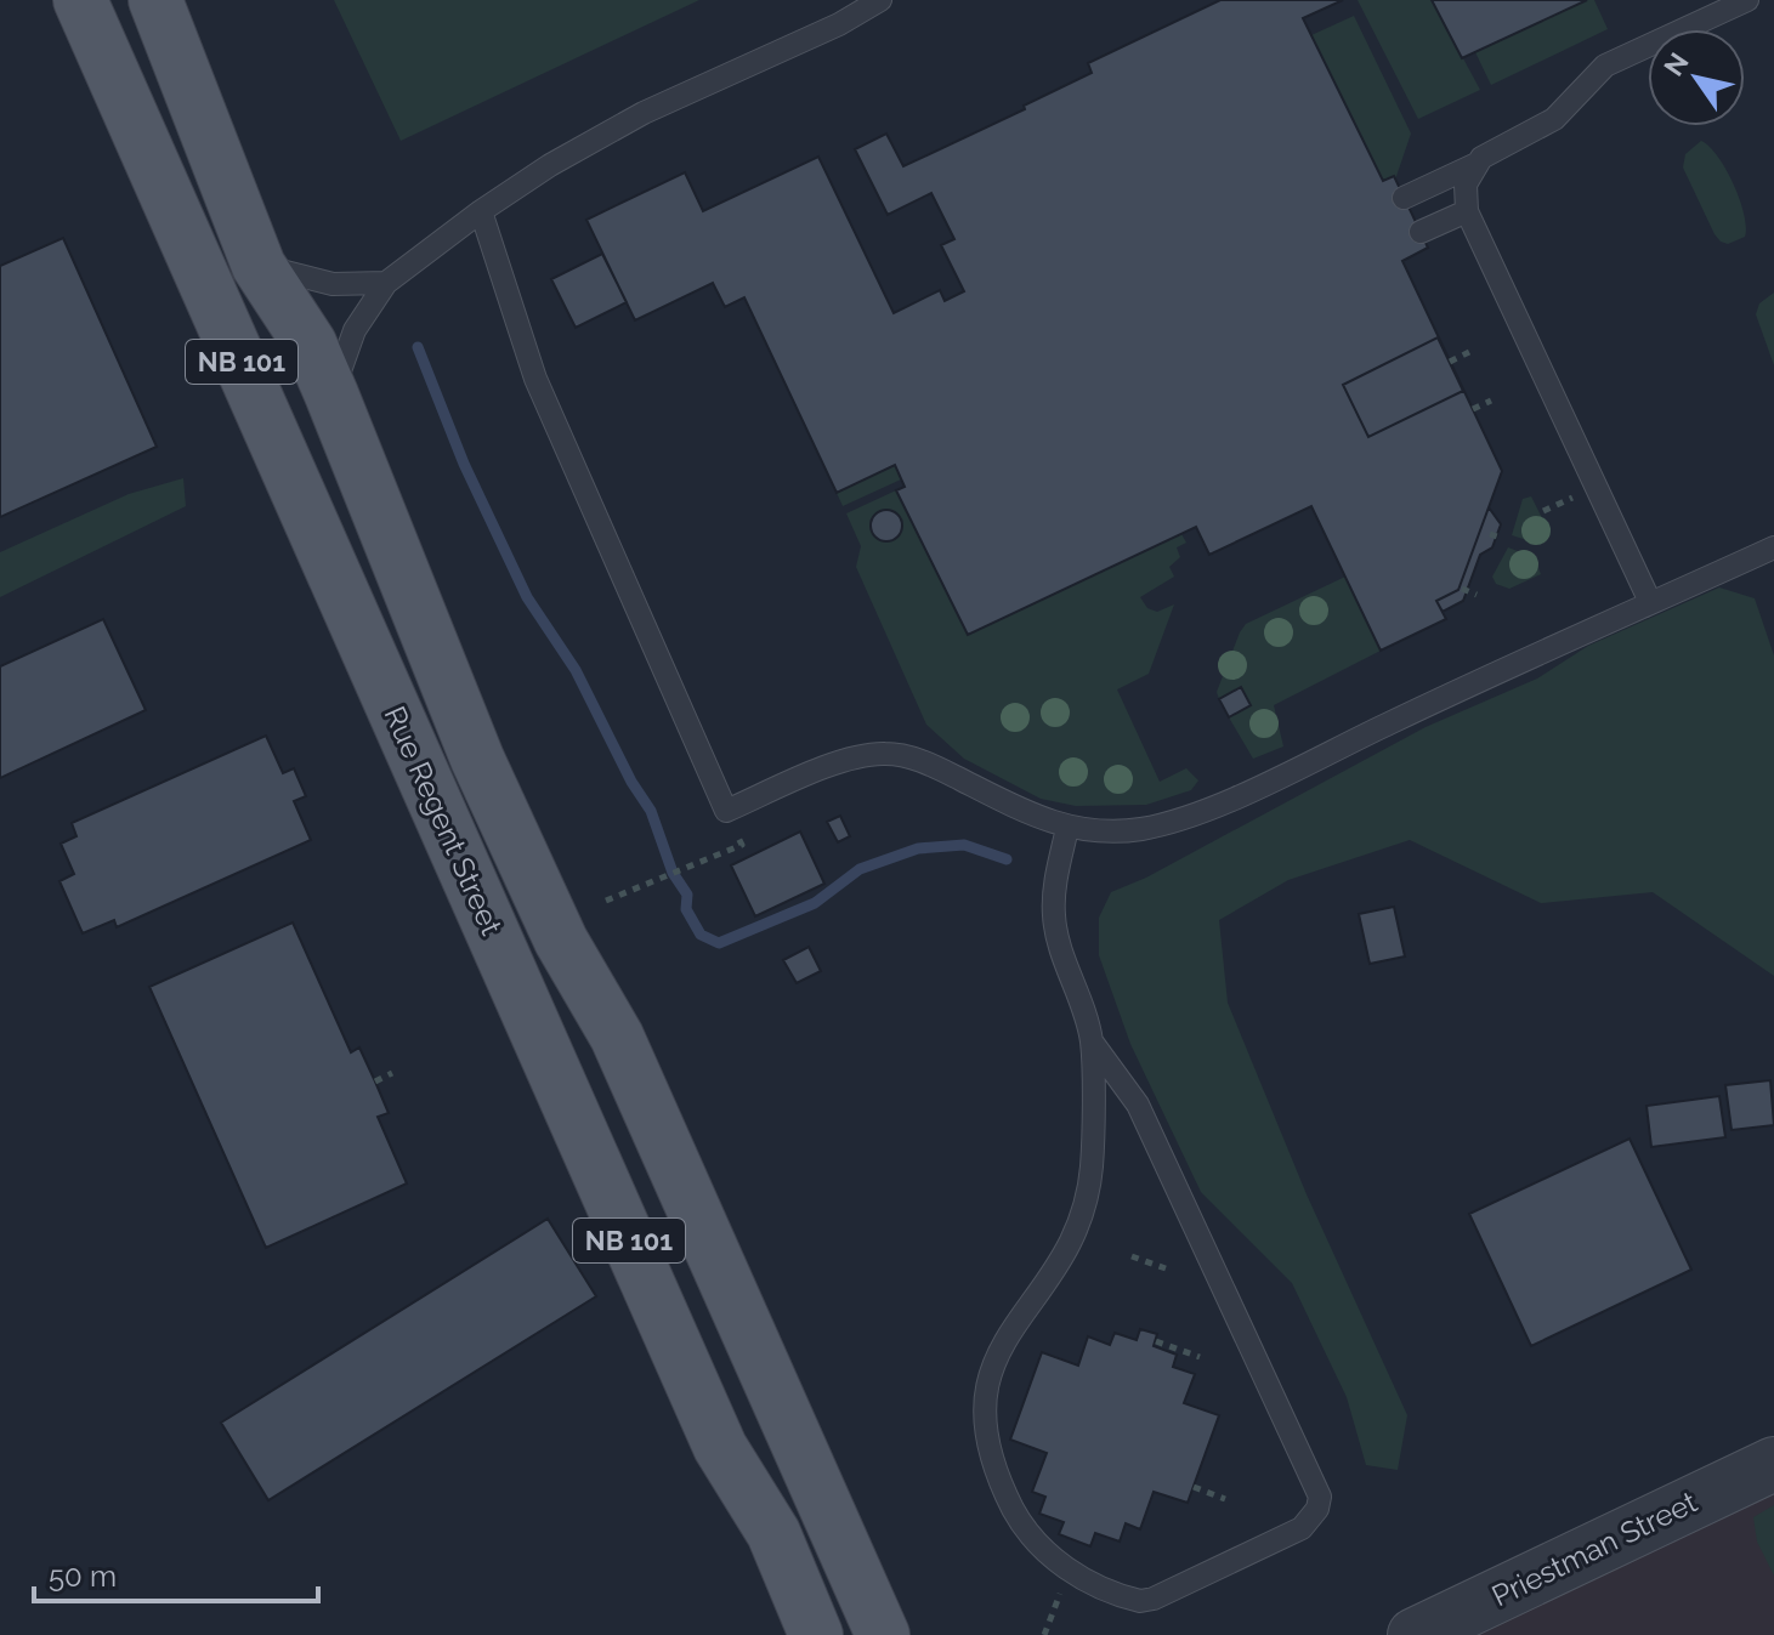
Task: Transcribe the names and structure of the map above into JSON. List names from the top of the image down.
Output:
{
  "streets": {
    "main road": ["NB 101", "Rue Regent Street"],
    "street": ["Priestman Street"]
  },
  "crossings": [
    ["NB 101", "Rue Regent Street"]
  ],
  "scale_bar": "50 m",
  "north": "top left"
}
